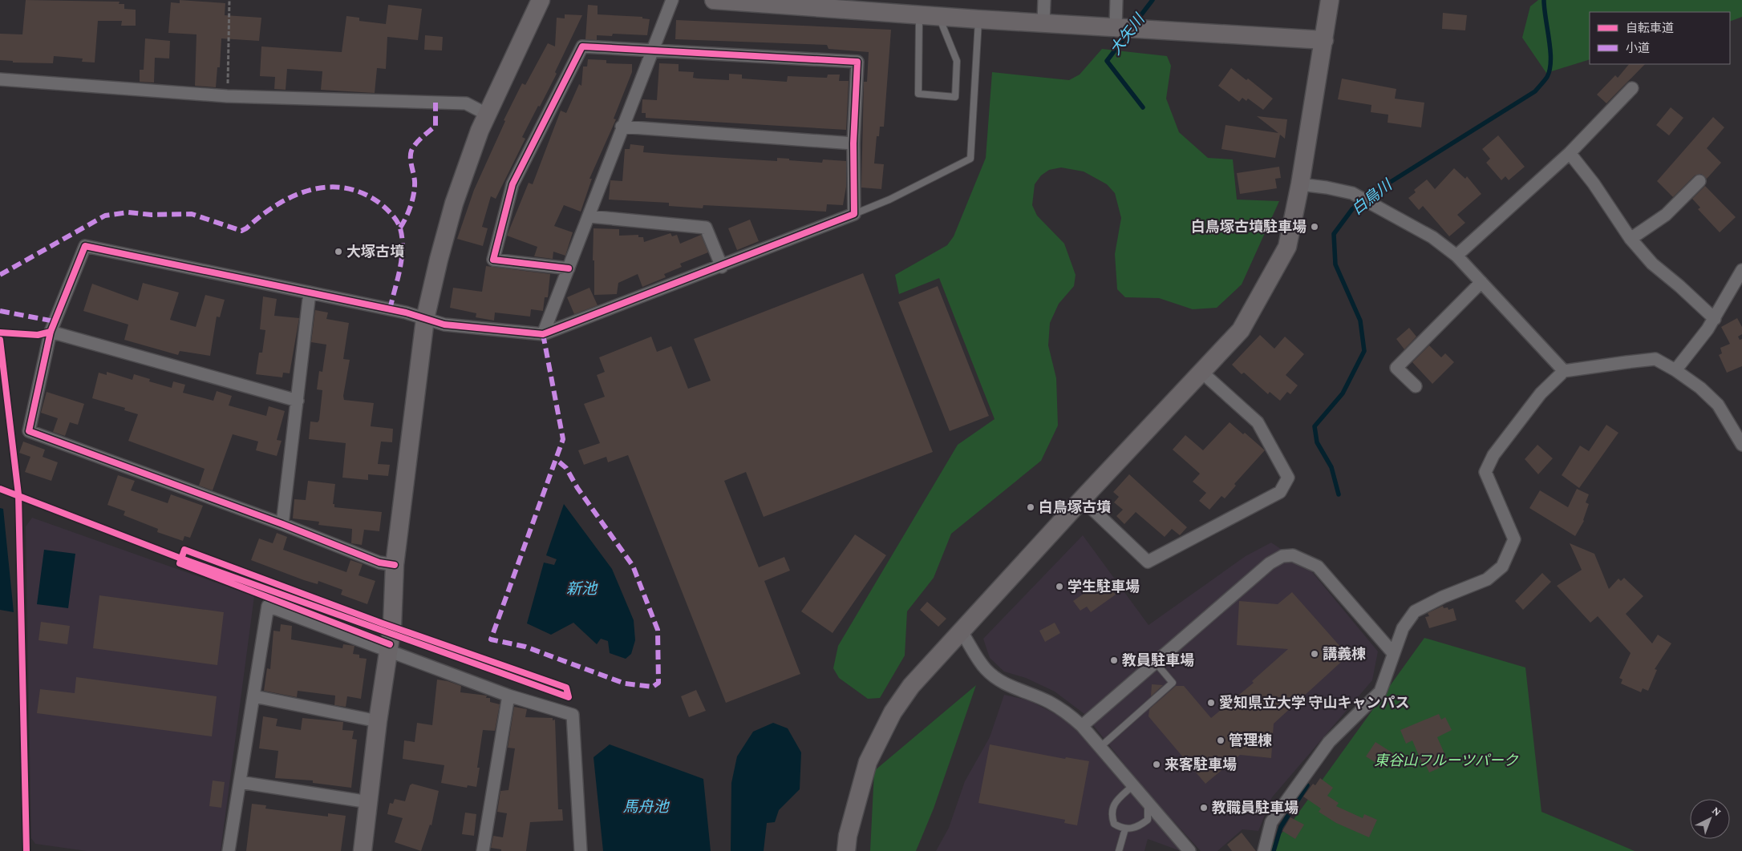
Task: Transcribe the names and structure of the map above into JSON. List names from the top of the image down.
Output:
{
  "water": [
    "大矢川",
    "白鳥川",
    "新池",
    "馬舟池"
  ],
  "parks": ["東谷山フルーツパーク"],
  "places": [
    "白鳥塚古墳駐車場",
    "大塚古墳",
    "白鳥塚古墳",
    "学生駐車場",
    "講義棟",
    "教員駐車場",
    "愛知県立大学 守山キャンパス",
    "管理棟",
    "来客駐車場",
    "教職員駐車場"
  ],
  "legend": ["自転車道", "小道"],
  "north": "top right"
}
